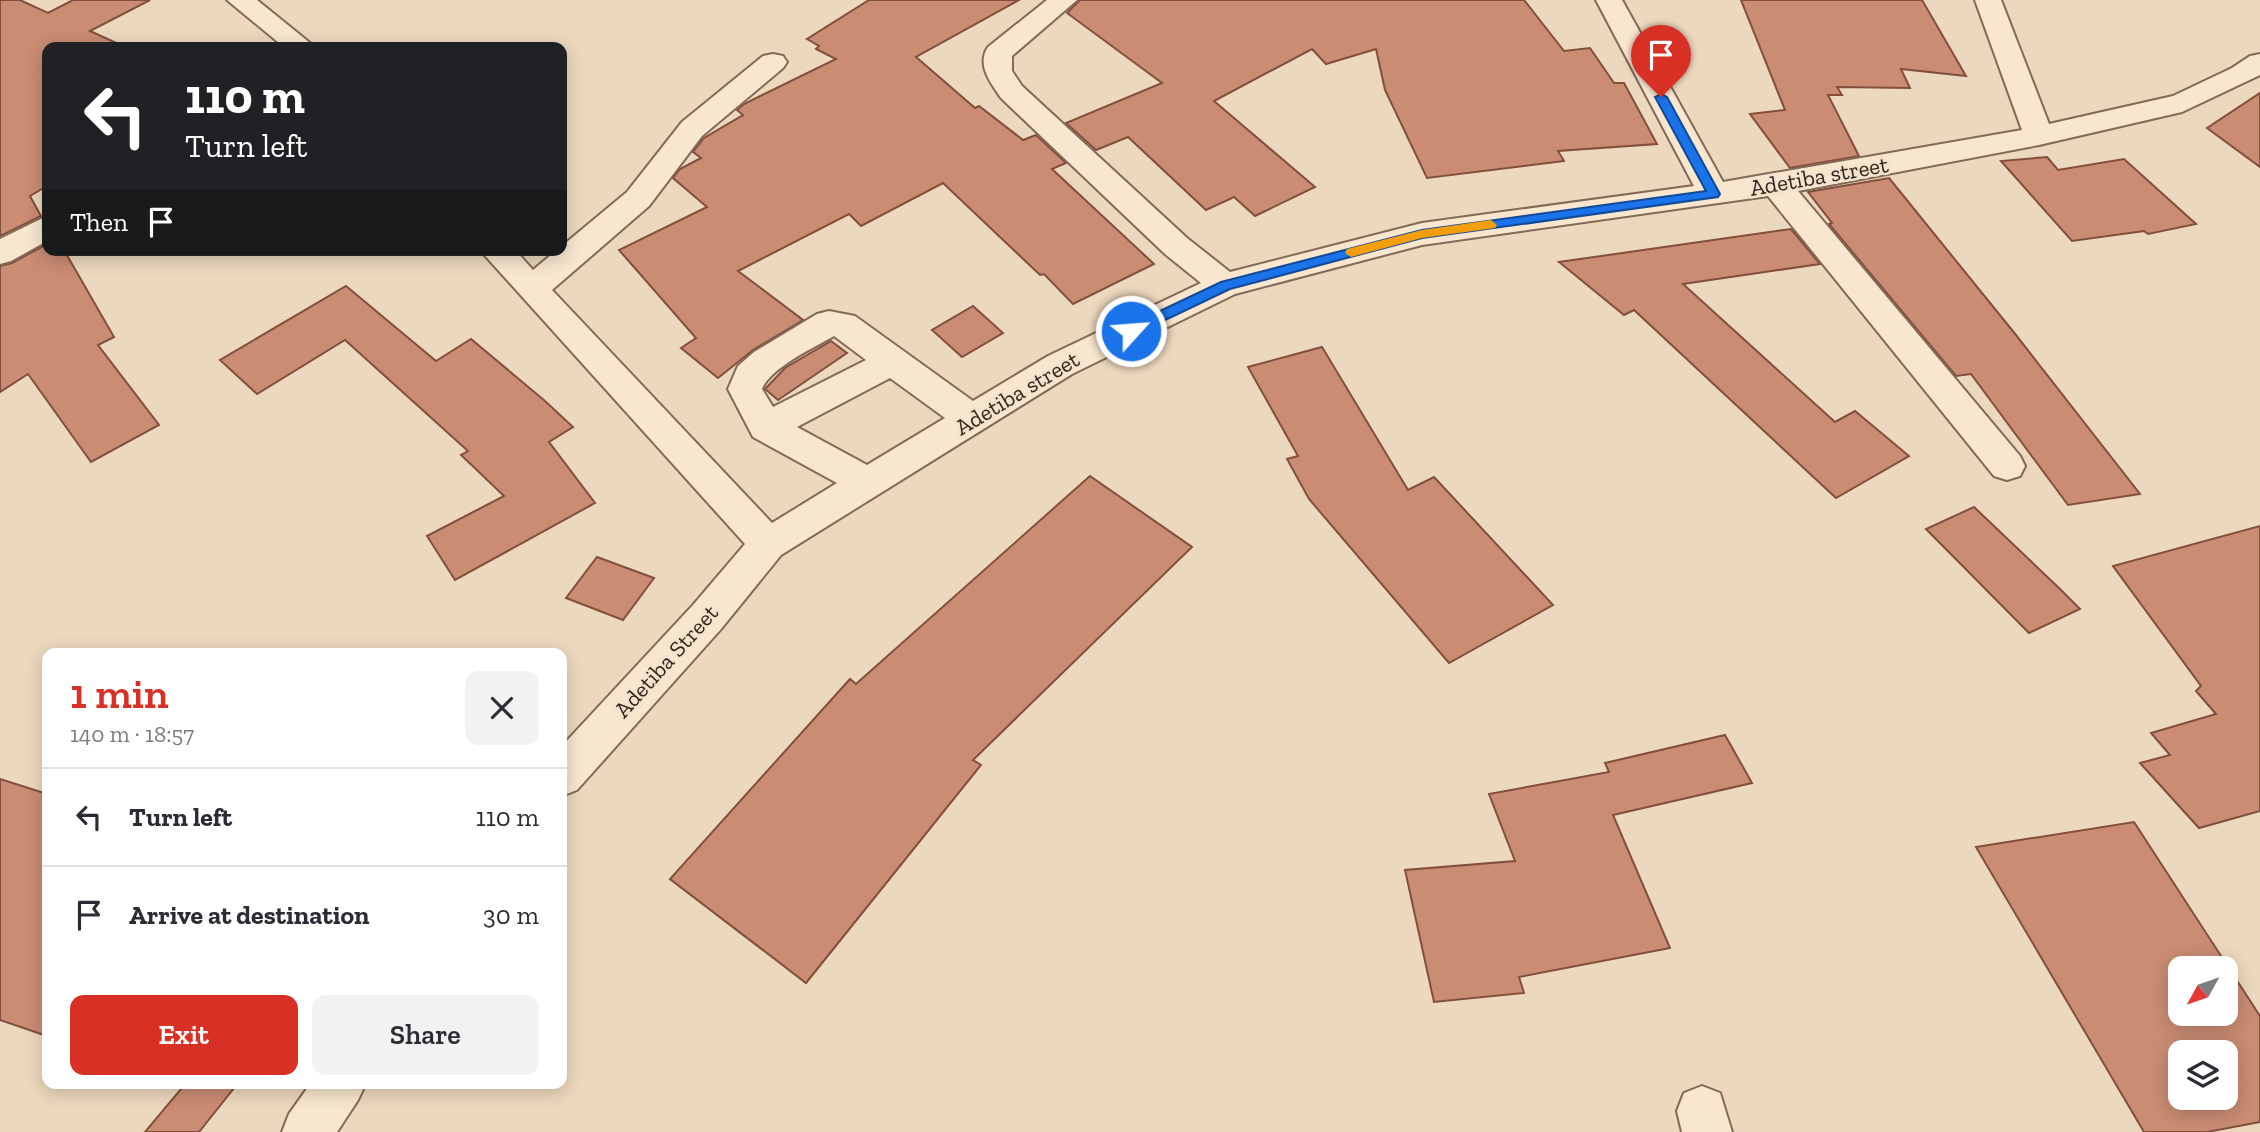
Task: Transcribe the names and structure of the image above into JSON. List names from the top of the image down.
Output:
{
  "streets": {
    "street": ["Adetiba street", "Adetiba Street"]
  },
  "crossings": [
    ["Adetiba street", "Adetiba Street"]
  ],
  "north": "bottom left",
  "page": {
    "turn": ["110 m", "Turn left"],
    "then": "Then",
    "heading": ["1 min", "140 m · 18:57"],
    "list": [
      {
        "name": "Turn left",
        "value": "110 m"
      },
      {
        "name": "Arrive at destination",
        "value": "30 m"
      }
    ],
    "buttons": ["Exit", "Share"]
  }
}
